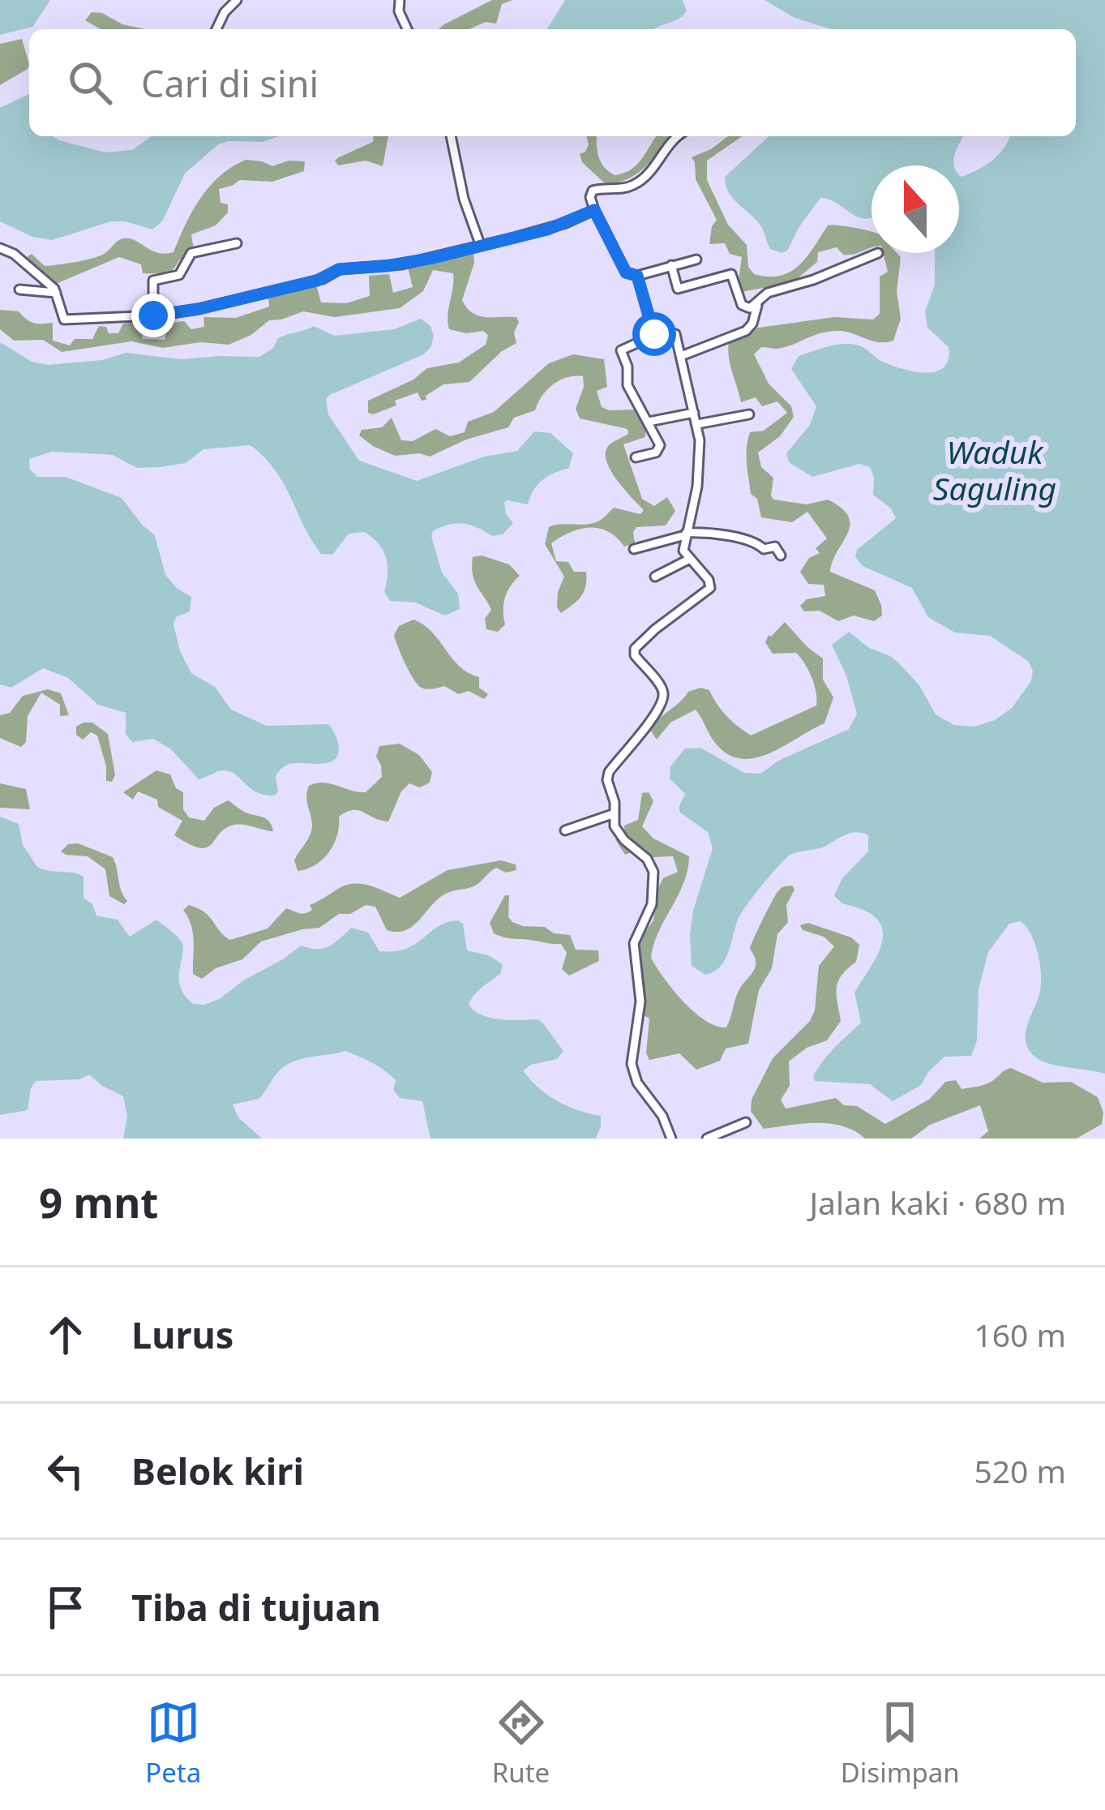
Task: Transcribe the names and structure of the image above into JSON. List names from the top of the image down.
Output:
{
  "water": ["Waduk Saguling"],
  "north": "top",
  "page": {
    "search": "Cari di sini",
    "heading": ["9 mnt", "Jalan kaki · 680 m"],
    "list": [
      ["Lurus", "160 m"],
      ["Belok kiri", "520 m"],
      "Tiba di tujuan"
    ],
    "nav": ["Peta", "Rute", "Disimpan"]
  }
}
